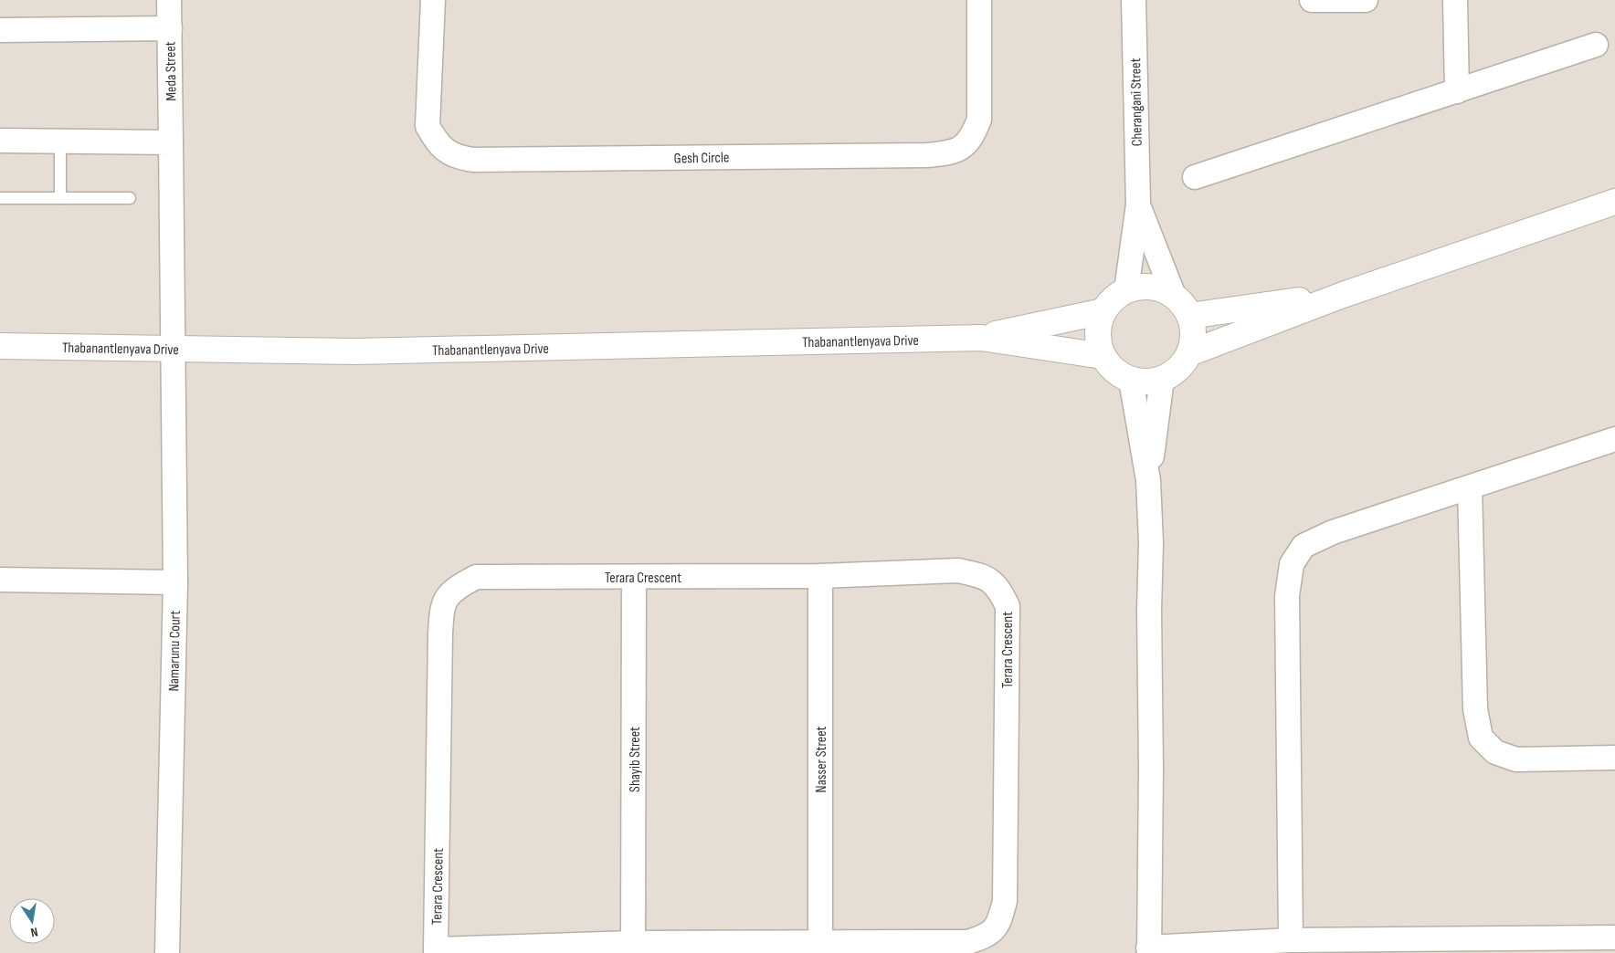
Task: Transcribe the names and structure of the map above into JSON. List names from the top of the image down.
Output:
{
  "streets": {
    "street": [
      "Meda Street",
      "Cherangani Street",
      "Gesh Circle",
      "Thabanantlenyava Drive",
      "Terara Crescent",
      "Namarunu Court",
      "Shayib Street",
      "Nasser Street"
    ]
  },
  "crossings": [
    ["Meda Street", "Thabanantlenyava Drive"],
    ["Meda Street", "Namarunu Court"],
    ["Cherangani Street", "Thabanantlenyava Drive"],
    ["Thabanantlenyava Drive", "Namarunu Court"],
    ["Terara Crescent", "Shayib Street"],
    ["Terara Crescent", "Nasser Street"]
  ],
  "north": "bottom"
}
